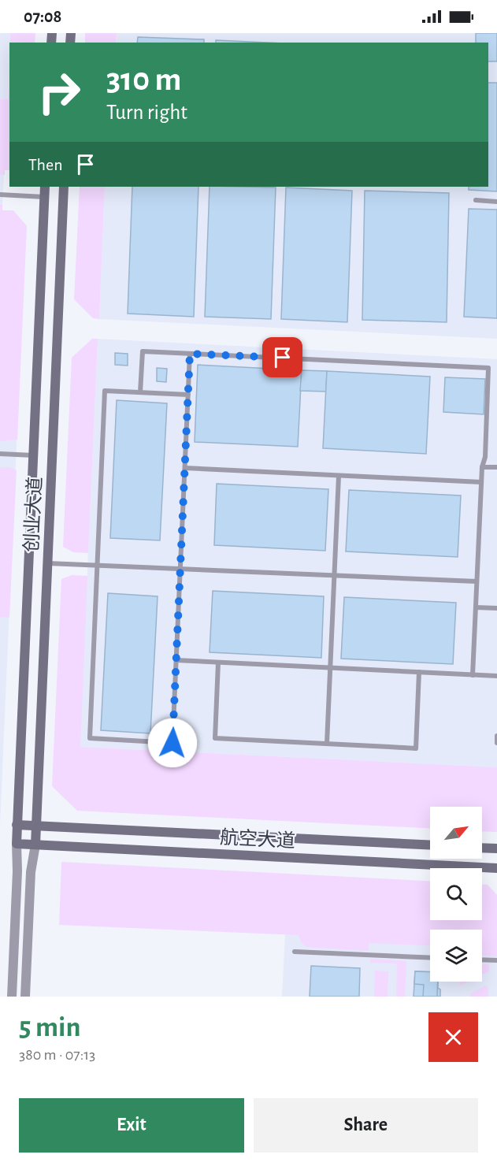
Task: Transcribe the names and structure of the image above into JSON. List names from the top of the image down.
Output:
{
  "streets": {
    "main road": ["创业大道", "航空大道"]
  },
  "crossings": [
    ["创业大道", "航空大道"]
  ],
  "north": "top right",
  "page": {
    "status": "07:08",
    "turn": ["310 m", "Turn right"],
    "then": "Then",
    "heading": ["5 min", "380 m · 07:13"],
    "buttons": ["Exit", "Share"]
  }
}
